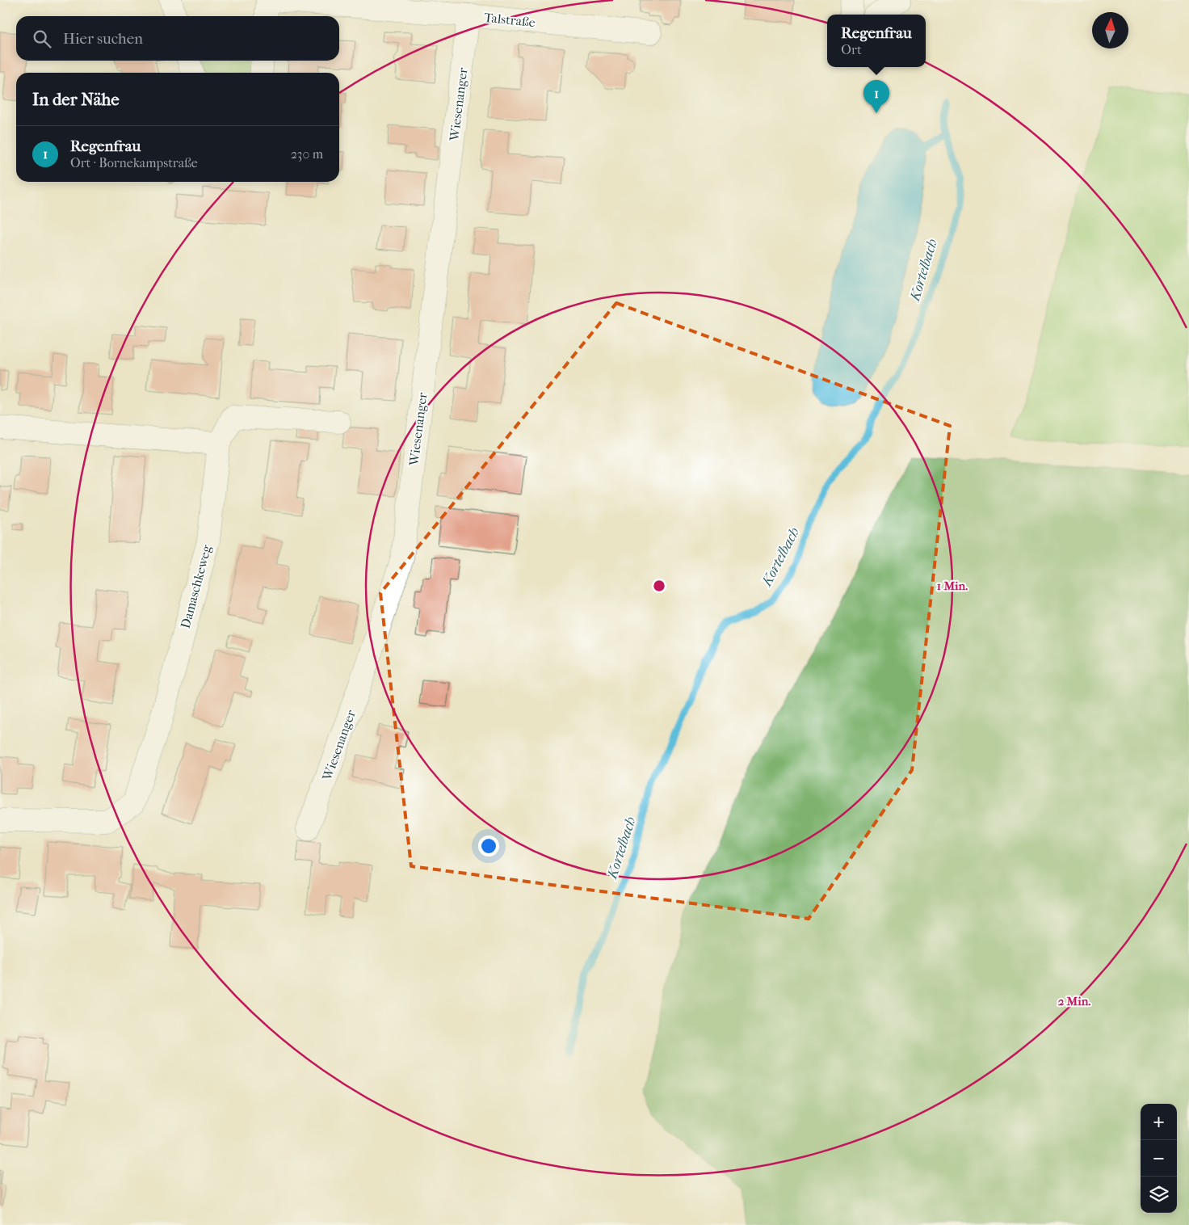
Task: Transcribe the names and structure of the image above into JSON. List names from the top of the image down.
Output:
{
  "streets": {
    "street": ["Talstraße", "Wiesenanger", "Damaschkeweg"]
  },
  "crossings": [
    ["Talstraße", "Wiesenanger"]
  ],
  "water": ["Kortelbach"],
  "north": "top",
  "page": {
    "popup": ["Regenfrau", "Ort"],
    "search": "Hier suchen",
    "heading": "In der Nähe",
    "pins": "1",
    "list": [
      {
        "mark": "1",
        "name": "Regenfrau",
        "note": "Ort · Bornekampstraße",
        "value": "230 m"
      }
    ],
    "map_buttons": ["+", "−"]
  },
  "rings": ["1 Min.", "2 Min."]
}
